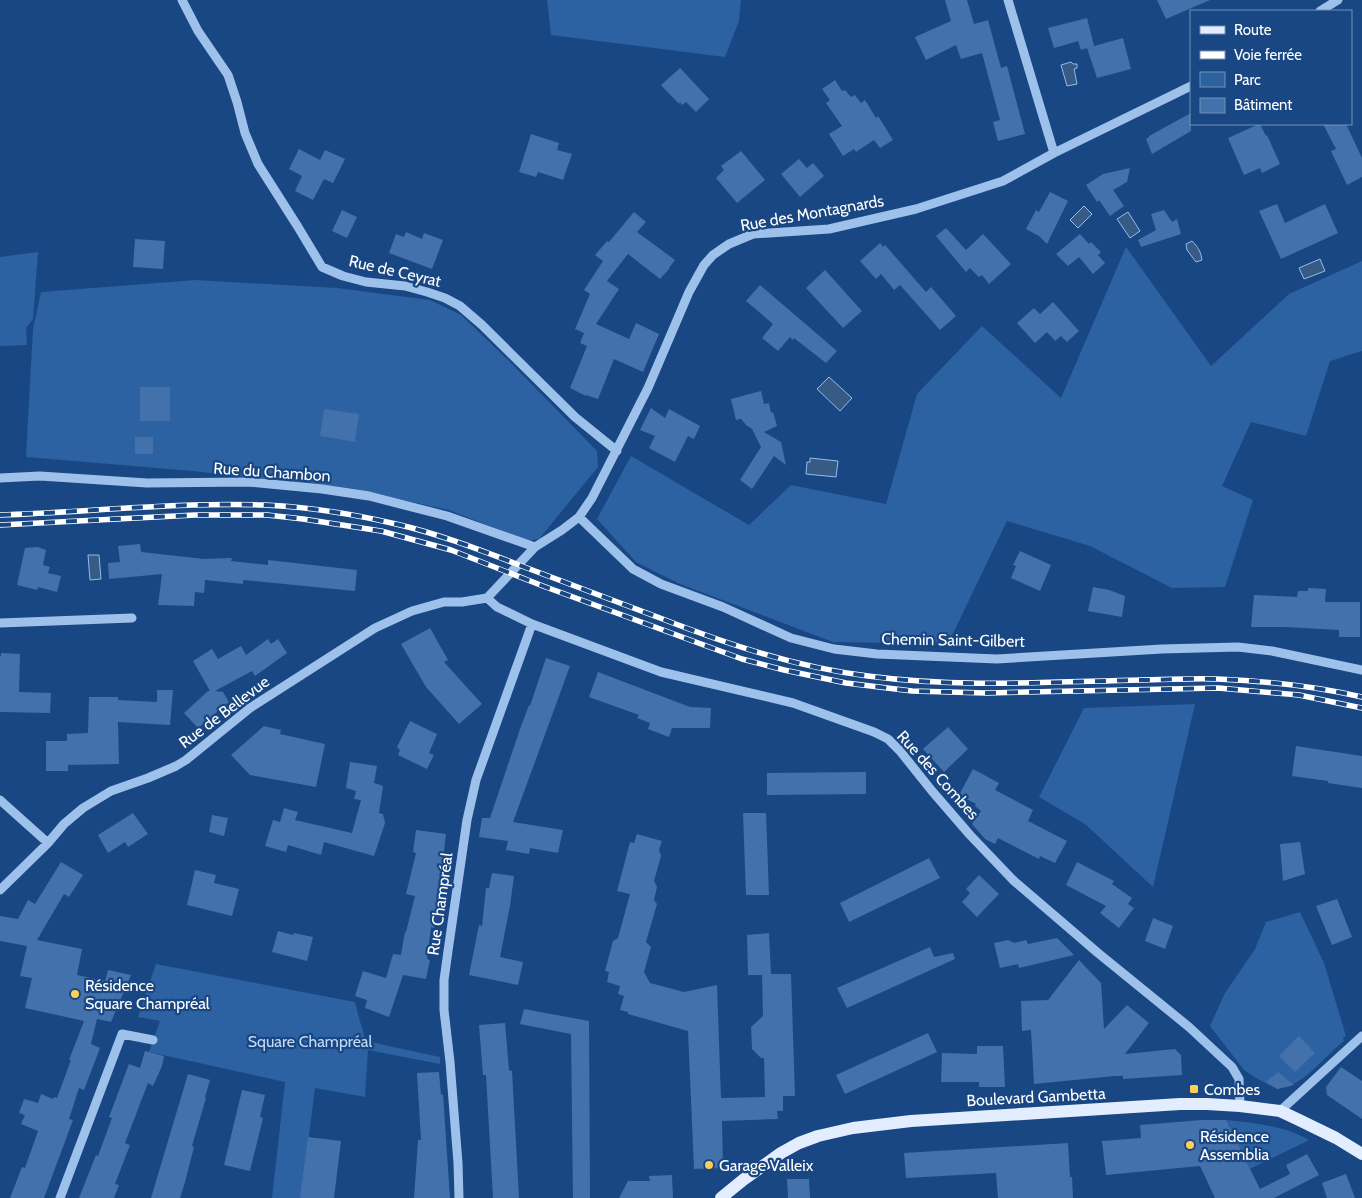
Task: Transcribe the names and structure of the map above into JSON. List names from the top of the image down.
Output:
{
  "streets": {
    "main road": ["Boulevard Gambetta"],
    "street": [
      "Rue des Montagnards",
      "Rue de Ceyrat",
      "Rue du Chambon",
      "Chemin Saint-Gilbert",
      "Rue de Bellevue",
      "Rue des Combes",
      "Rue Champréal"
    ]
  },
  "crossings": [
    ["Rue des Montagnards", "Rue de Ceyrat"],
    ["Rue des Montagnards", "Rue du Chambon"],
    ["Rue des Montagnards", "Chemin Saint-Gilbert"],
    ["Rue des Montagnards", "Rue de Bellevue"],
    ["Rue des Montagnards", "Rue des Combes"],
    ["Rue de Bellevue", "Rue des Combes"],
    ["Rue des Combes", "Rue Champréal"],
    ["Rue des Combes", "Boulevard Gambetta"]
  ],
  "parks": ["Square Champréal"],
  "places": {
    "other": ["Résidence Square Champréal", "Résidence Assemblia", "Garage Valleix"],
    "transit": ["Combes"]
  },
  "legend": [
    "Route",
    "Voie ferrée",
    "Parc",
    "Bâtiment"
  ]
}
